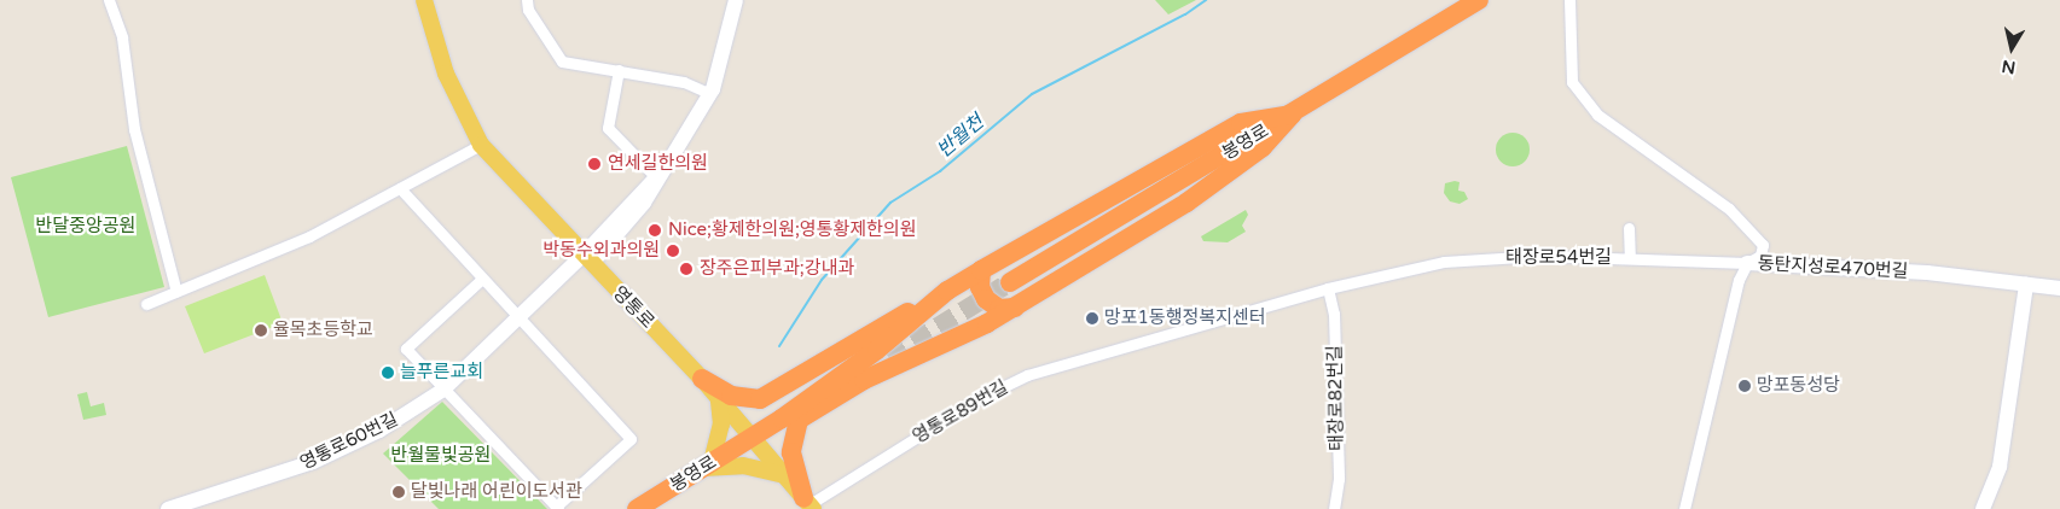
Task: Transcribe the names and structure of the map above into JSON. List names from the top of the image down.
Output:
{
  "streets": {
    "highway": ["봉영로"],
    "main road": ["영통로"],
    "street": [
      "태장로54번길",
      "동탄지성로470번길",
      "태장로82번길",
      "영통로89번길",
      "영통로60번길"
    ]
  },
  "crossings": [
    ["봉영로", "영통로"],
    ["태장로54번길", "동탄지성로470번길"],
    ["태장로54번길", "태장로82번길"],
    ["태장로54번길", "영통로89번길"],
    ["영통로", "영통로89번길"],
    ["영통로", "영통로60번길"]
  ],
  "water": ["반월천"],
  "parks": ["반달중앙공원", "반월물빛공원"],
  "places": [
    "연세길한의원",
    "Nice;황제한의원;영통황제한의원",
    "박동수외과의원",
    "장주은피부과;강내과",
    "망포1동행정복지센터",
    "율목초등학교",
    "늘푸른교회",
    "망포동성당",
    "달빛나래 어린이도서관"
  ],
  "north": "bottom"
}
